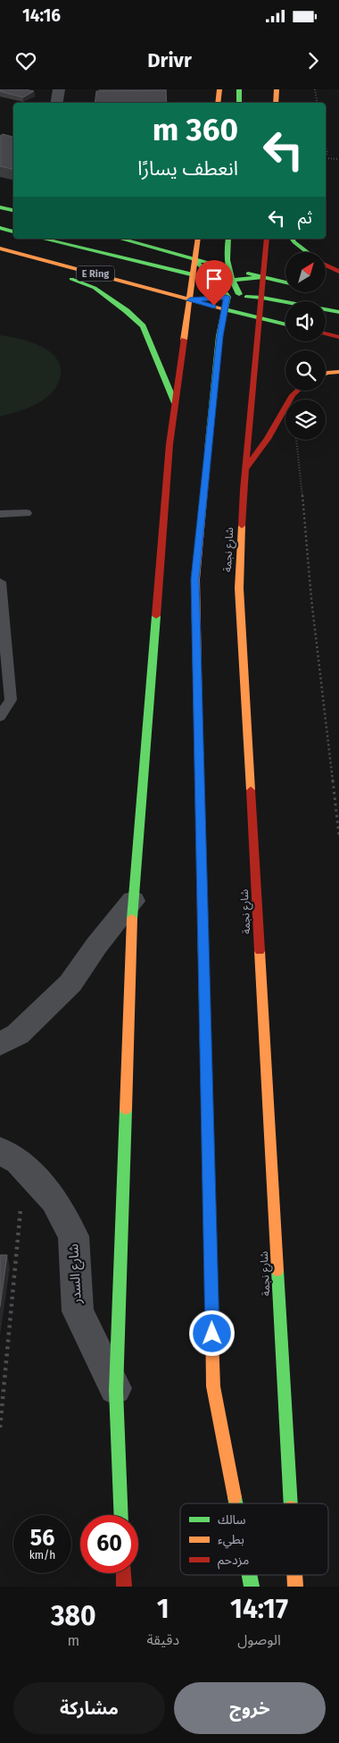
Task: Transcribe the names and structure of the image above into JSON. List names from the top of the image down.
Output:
{
  "streets": {
    "main road": ["E Ring", "شارع نجمة"],
    "street": ["شارع السدر"]
  },
  "crossings": [
    ["E Ring", "شارع نجمة"]
  ],
  "legend": ["سالك", "بطيء", "مزدحم"],
  "north": "top right",
  "page": {
    "status": "14:16",
    "header": "Drivr",
    "turn": ["360 m", "انعطف يسارًا"],
    "then": "ثم",
    "speed": "56 km/h",
    "limit": "60",
    "eta": [
      "14:17",
      "الوصول",
      "1",
      "دقيقة",
      "380",
      "m"
    ],
    "buttons": ["خروج", "مشاركة"]
  }
}
